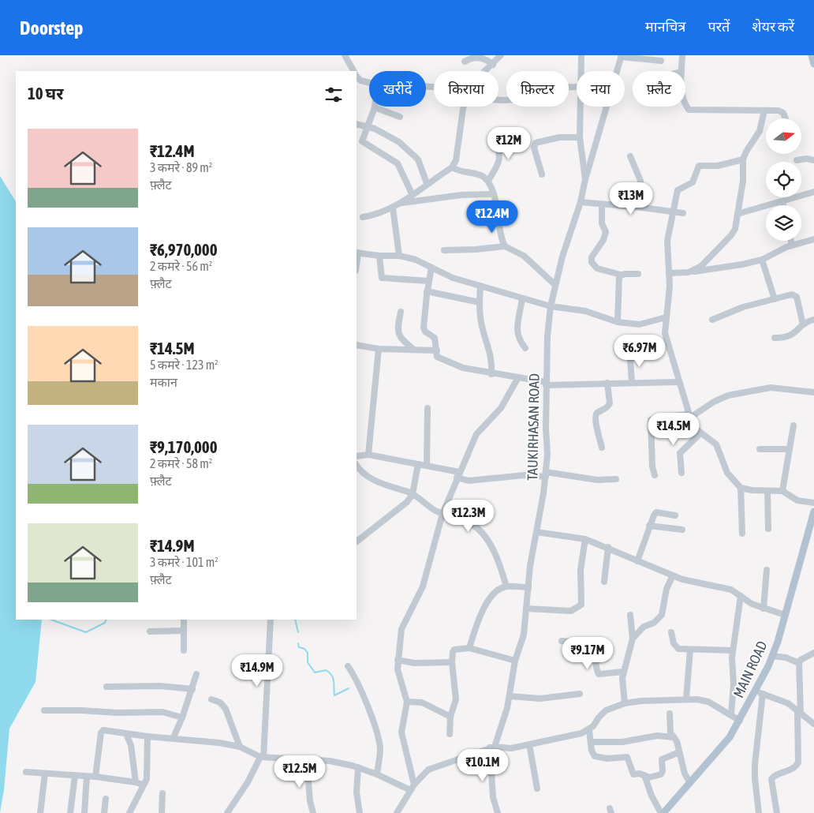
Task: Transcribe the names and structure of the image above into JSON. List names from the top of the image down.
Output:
{
  "streets": {
    "main road": ["MAIN ROAD"],
    "street": ["TAUKIRHASAN ROAD"]
  },
  "north": "right",
  "page": {
    "header": "Doorstep",
    "nav": ["मानचित्र", "परतें", "शेयर करें"],
    "chip": [
      "खरीदें",
      "किराया",
      "फ़िल्टर",
      "नया",
      "फ़्लैट"
    ],
    "heading": "10 घर",
    "list": [
      {
        "name": "₹12.4M",
        "note": "3 कमरे · 89 m² · फ़्लैट"
      },
      {
        "name": "₹6,970,000",
        "note": "2 कमरे · 56 m² · फ़्लैट"
      },
      {
        "name": "₹14.5M",
        "note": "5 कमरे · 123 m² · मकान"
      },
      {
        "name": "₹9,170,000",
        "note": "2 कमरे · 58 m² · फ़्लैट"
      },
      {
        "name": "₹14.9M",
        "note": "3 कमरे · 101 m² · फ़्लैट"
      }
    ],
    "price": [
      "₹12M",
      "₹13M",
      "₹12.4M",
      "₹6.97M",
      "₹14.5M",
      "₹12.3M",
      "₹9.17M",
      "₹14.9M",
      "₹10.1M",
      "₹12.5M"
    ]
  }
}
